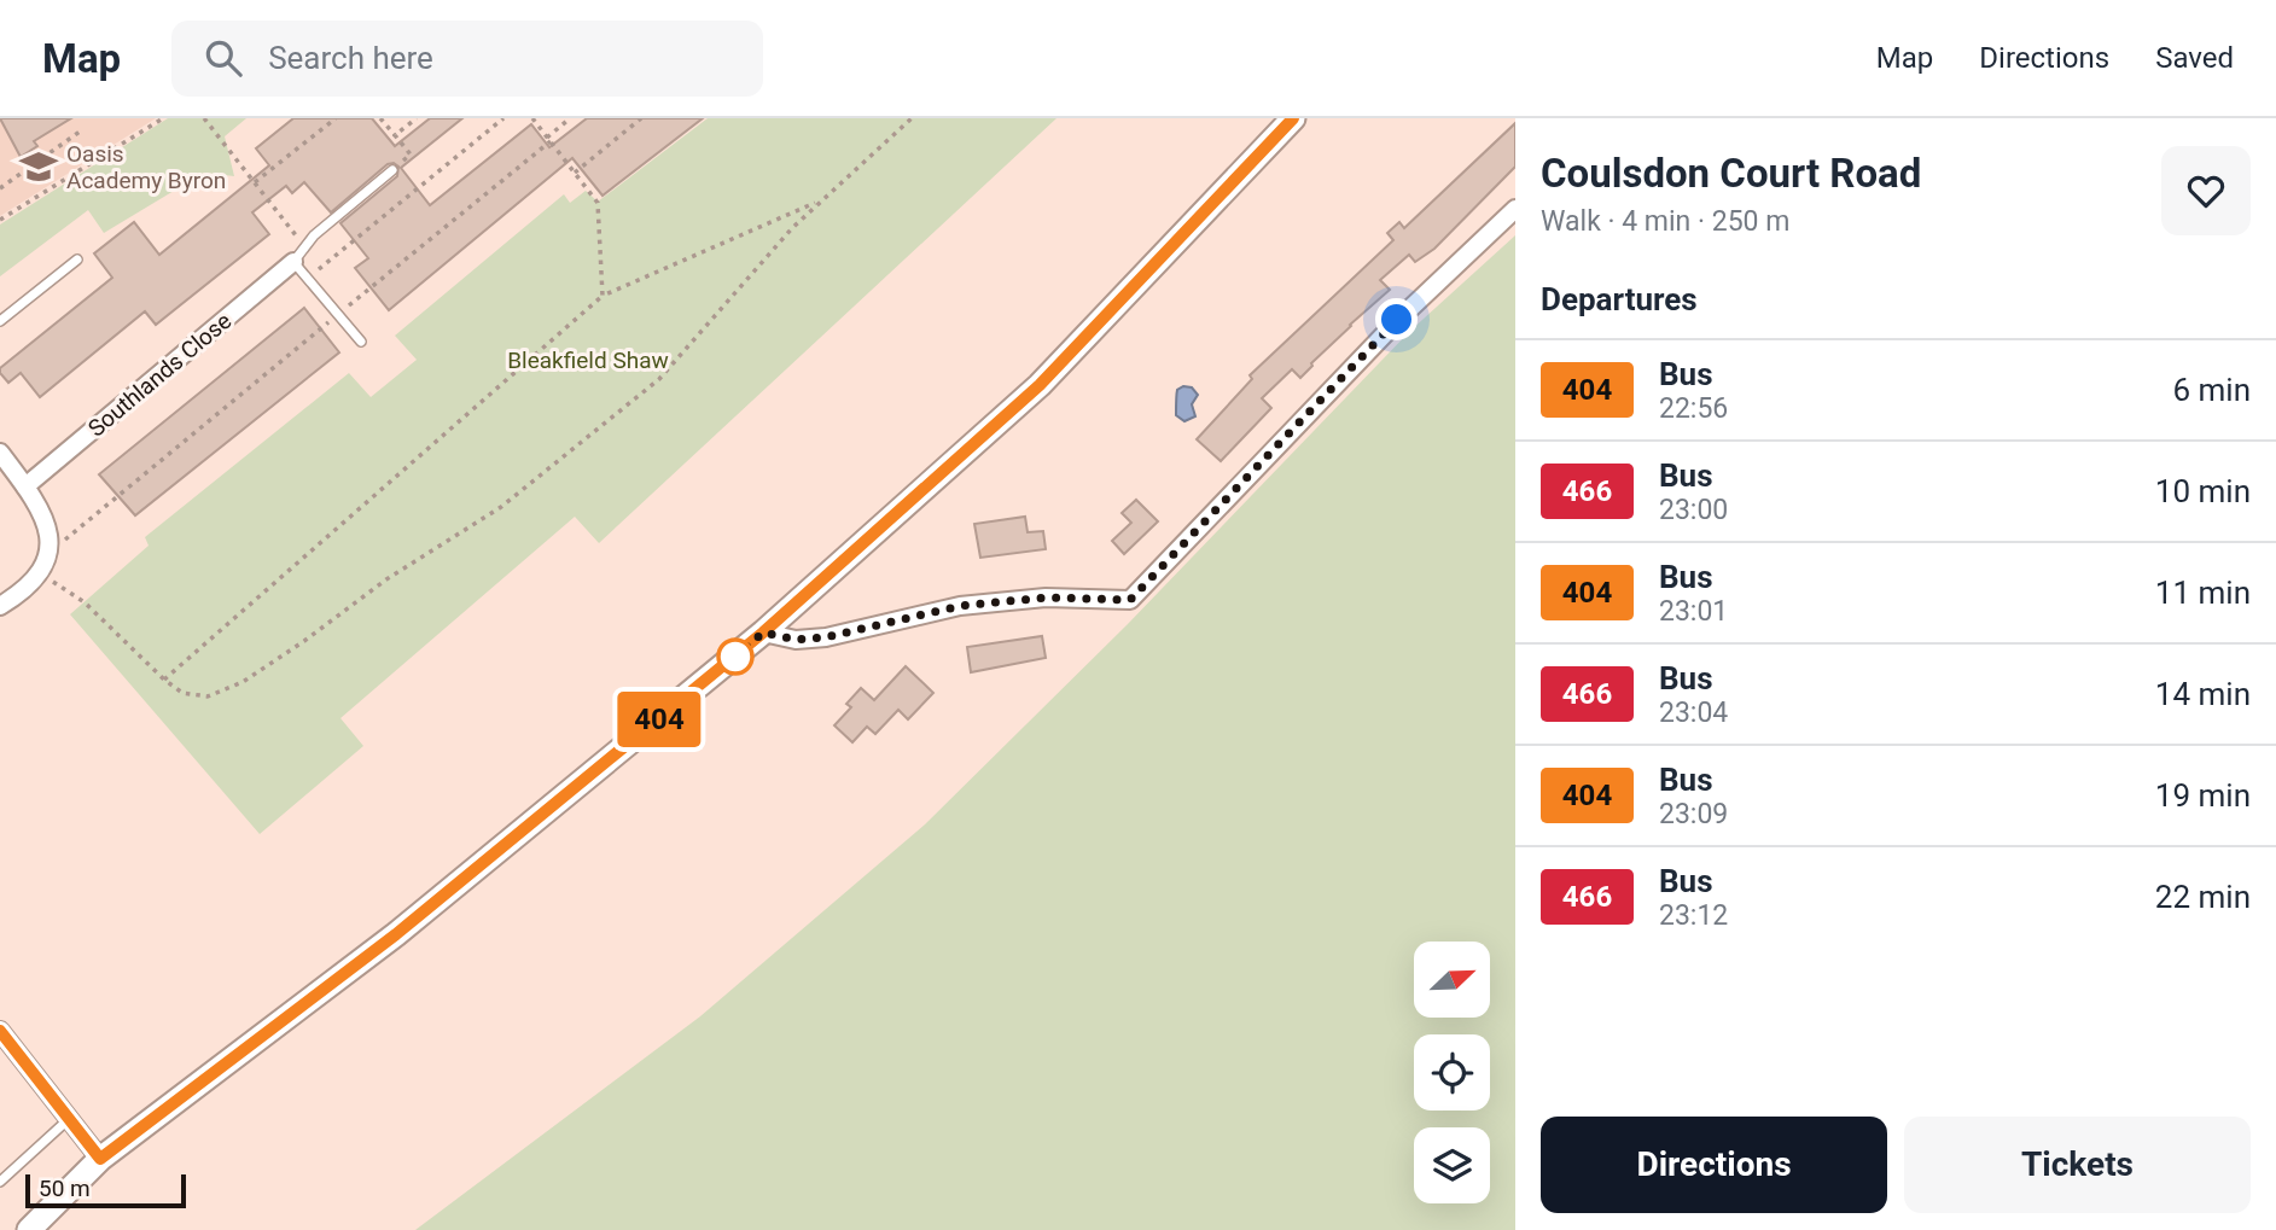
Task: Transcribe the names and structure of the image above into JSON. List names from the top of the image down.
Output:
{
  "streets": {
    "street": ["Southlands Close"]
  },
  "parks": ["Bleakfield Shaw"],
  "places": {
    "school or university": ["Oasis Academy Byron"]
  },
  "lines": ["bus line 404"],
  "scale_bar": "50 m",
  "north": "top right",
  "page": {
    "header": "Map",
    "search": "Search here",
    "nav": ["Map", "Directions", "Saved"],
    "on_map": "404",
    "heading": [
      ["Coulsdon Court Road", "Walk · 4 min · 250 m"],
      "Departures"
    ],
    "list": [
      {
        "mark": "404",
        "name": "Bus",
        "note": "22:56",
        "value": "6 min"
      },
      {
        "mark": "466",
        "name": "Bus",
        "note": "23:00",
        "value": "10 min"
      },
      {
        "mark": "404",
        "name": "Bus",
        "note": "23:01",
        "value": "11 min"
      },
      {
        "mark": "466",
        "name": "Bus",
        "note": "23:04",
        "value": "14 min"
      },
      {
        "mark": "404",
        "name": "Bus",
        "note": "23:09",
        "value": "19 min"
      },
      {
        "mark": "466",
        "name": "Bus",
        "note": "23:12",
        "value": "22 min"
      }
    ],
    "buttons": ["Directions", "Tickets"],
    "scale": "50 m"
  }
}
